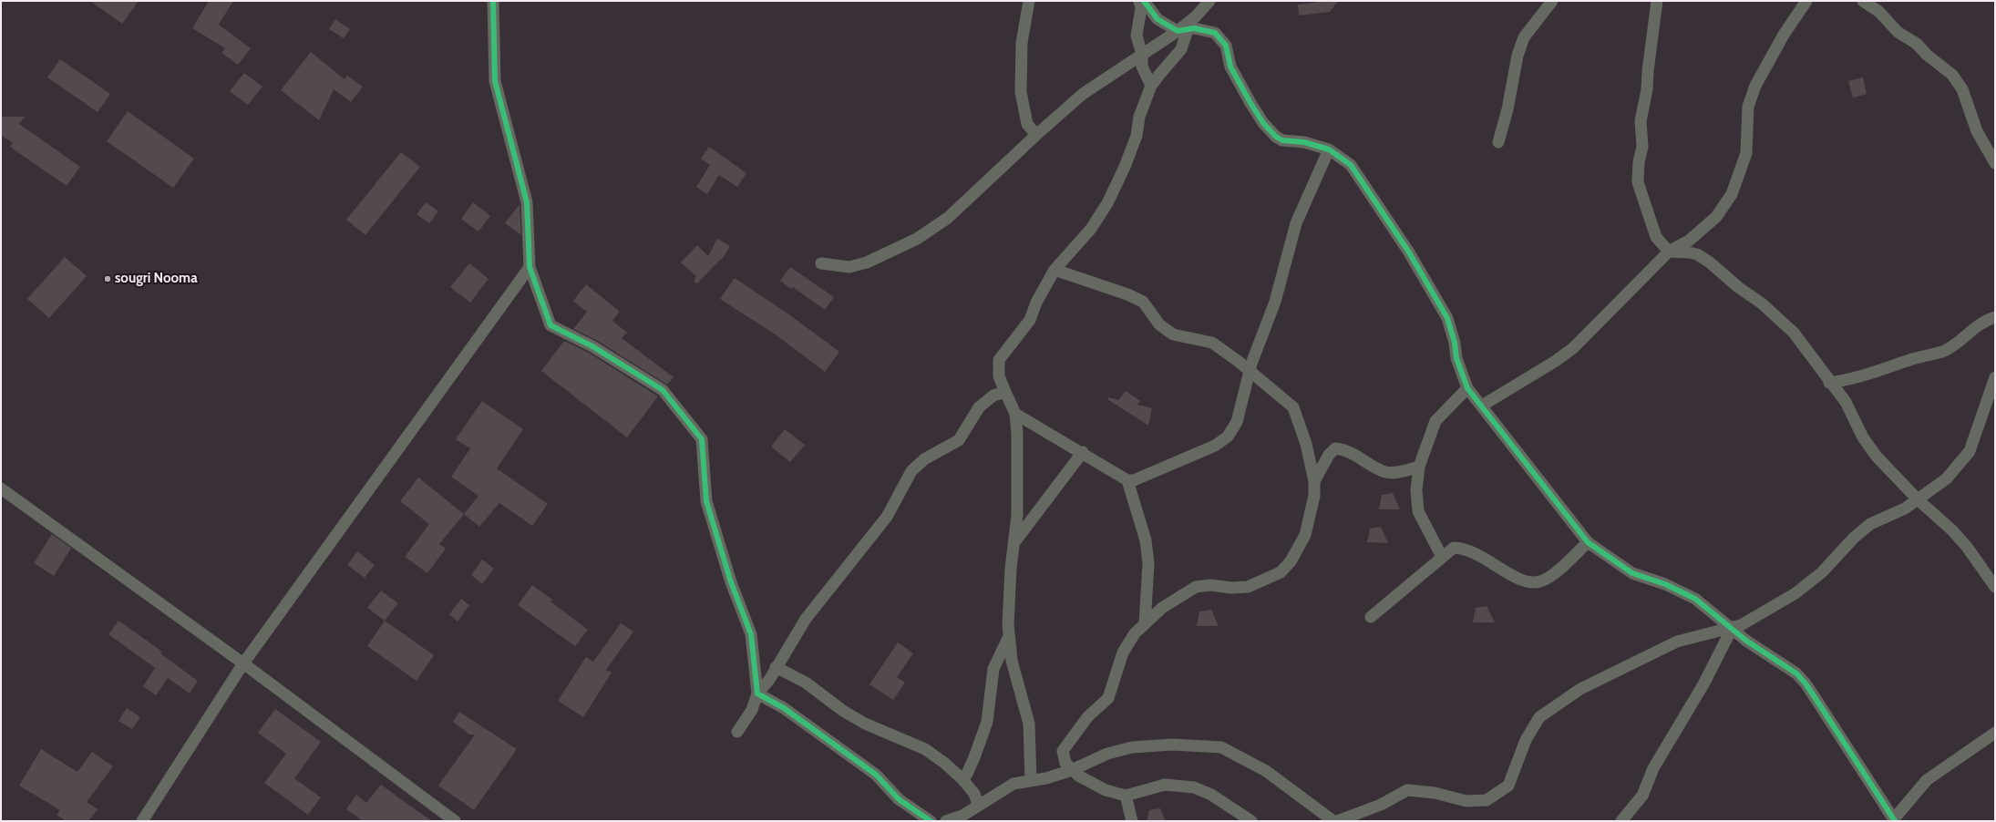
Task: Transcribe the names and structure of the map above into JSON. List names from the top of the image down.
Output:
{
  "places": ["sougri Nooma"]
}
